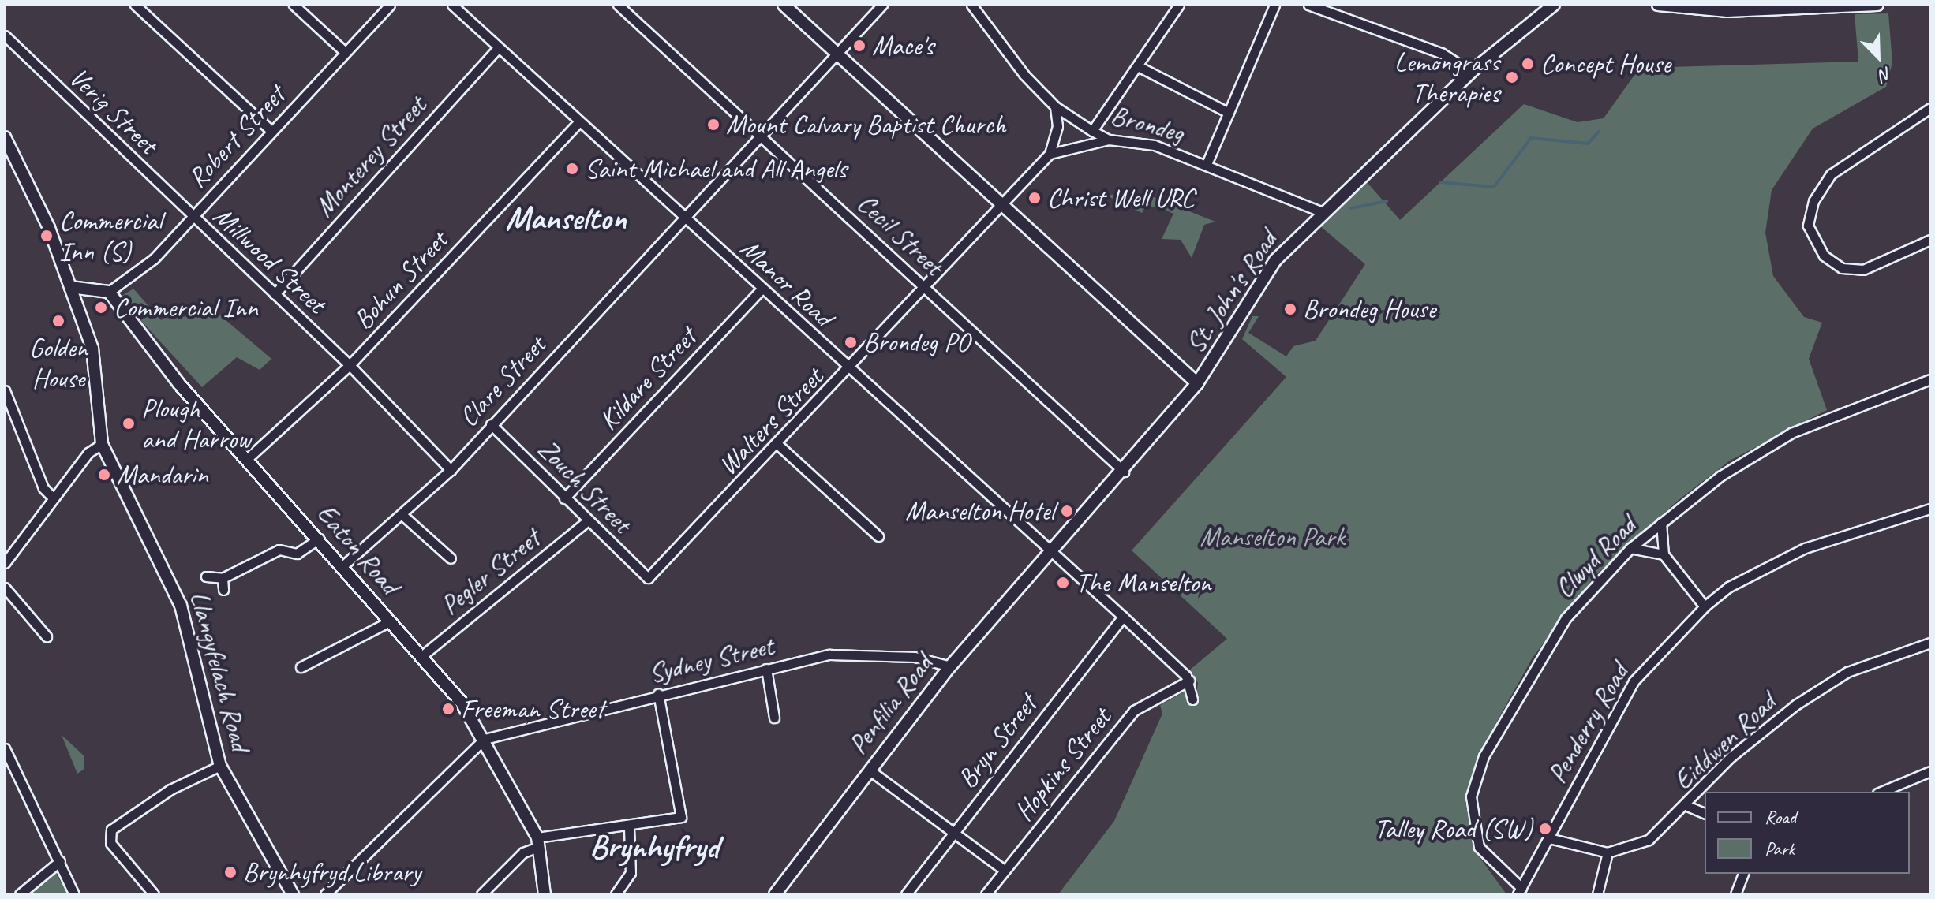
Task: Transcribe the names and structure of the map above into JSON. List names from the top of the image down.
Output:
{
  "streets": {
    "street": [
      "Verig Street",
      "Brondeg",
      "Robert Street",
      "Monterey Street",
      "Cecil Street",
      "Millwood Street",
      "Bohun Street",
      "Manor Road",
      "St. John's Road",
      "Kildare Street",
      "Clare Street",
      "Walters Street",
      "Zouch Street",
      "Eaton Road",
      "Clwyd Road",
      "Pegler Street",
      "Sydney Street",
      "Llangyfelach Road",
      "Penfilia Road",
      "Penderry Road",
      "Bryn Street",
      "Eiddwen Road",
      "Hopkins Street"
    ]
  },
  "crossings": [
    ["Verig Street", "Robert Street"],
    ["Verig Street", "Millwood Street"],
    ["Brondeg", "St. John's Road"],
    ["Brondeg", "Walters Street"],
    ["Robert Street", "Millwood Street"],
    ["Robert Street", "Eaton Road"],
    ["Monterey Street", "Millwood Street"],
    ["Monterey Street", "Manor Road"],
    ["Cecil Street", "St. John's Road"],
    ["Cecil Street", "Clare Street"],
    ["Cecil Street", "Walters Street"],
    ["Millwood Street", "Bohun Street"],
    ["Millwood Street", "Clare Street"],
    ["Bohun Street", "Manor Road"],
    ["Bohun Street", "Eaton Road"],
    ["Manor Road", "St. John's Road"],
    ["Manor Road", "Kildare Street"],
    ["Manor Road", "Clare Street"],
    ["Manor Road", "Walters Street"],
    ["Manor Road", "Penfilia Road"],
    ["Manor Road", "Bryn Street"],
    ["Manor Road", "Hopkins Street"],
    ["St. John's Road", "Penfilia Road"],
    ["Kildare Street", "Zouch Street"],
    ["Clare Street", "Zouch Street"],
    ["Clare Street", "Eaton Road"],
    ["Walters Street", "Zouch Street"],
    ["Zouch Street", "Pegler Street"],
    ["Eaton Road", "Pegler Street"],
    ["Eaton Road", "Sydney Street"],
    ["Clwyd Road", "Penderry Road"],
    ["Sydney Street", "Penfilia Road"]
  ],
  "districts": ["Manselton", "Brynhyfryd"],
  "parks": ["Manselton Park"],
  "places": [
    "Mace's",
    "Concept House",
    "Lemongrass Therapies",
    "Mount Calvary Baptist Church",
    "Saint Michael and All Angels",
    "Christ Well URC",
    "Commercial Inn (S)",
    "Commercial Inn",
    "Brondeg House",
    "Golden House",
    "Brondeg PO",
    "Plough and Harrow",
    "Mandarin",
    "Manselton Hotel",
    "The Manselton",
    "Freeman Street",
    "Talley Road (SW)",
    "Brynhyfryd Library"
  ],
  "legend": ["Road", "Park"],
  "north": "bottom right"
}
